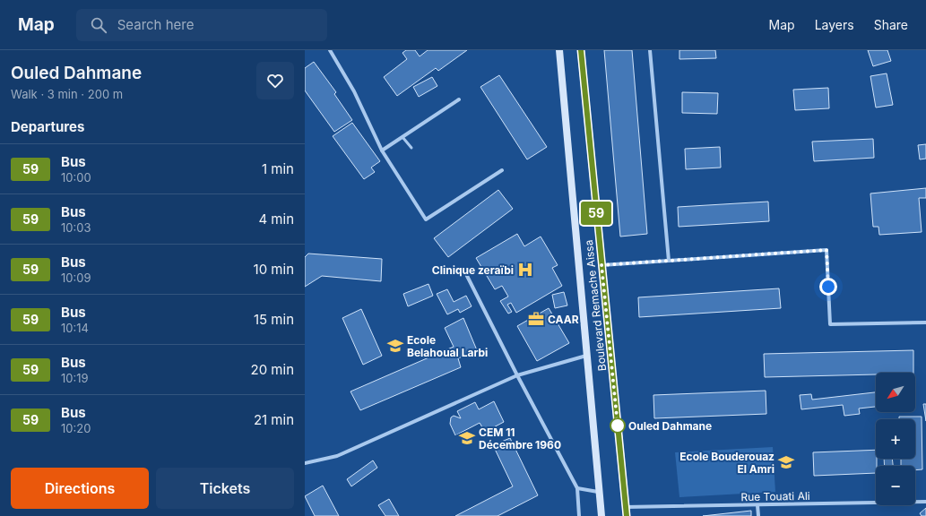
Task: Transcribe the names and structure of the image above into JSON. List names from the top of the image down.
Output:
{
  "streets": {
    "main road": ["Boulevard Remache Aissa"],
    "street": ["Rue Touati Ali"]
  },
  "crossings": [
    ["Boulevard Remache Aissa", "Rue Touati Ali"]
  ],
  "places": {
    "hospital": ["Clinique zeraïbi"],
    "office": ["CAAR"],
    "school or university": ["Ecole Belahoual Larbi", "CEM 11 Décembre 1960", "Ecole Bouderouaz El Amri"],
    "other": ["Ouled Dahmane"]
  },
  "lines": ["bus line 59"],
  "north": "bottom left",
  "page": {
    "header": "Map",
    "search": "Search here",
    "nav": ["Map", "Layers", "Share"],
    "heading": [
      ["Ouled Dahmane", "Walk · 3 min · 200 m"],
      "Departures"
    ],
    "on_map": "59",
    "list": [
      {
        "mark": "59",
        "name": "Bus",
        "note": "10:00",
        "value": "1 min"
      },
      {
        "mark": "59",
        "name": "Bus",
        "note": "10:03",
        "value": "4 min"
      },
      {
        "mark": "59",
        "name": "Bus",
        "note": "10:09",
        "value": "10 min"
      },
      {
        "mark": "59",
        "name": "Bus",
        "note": "10:14",
        "value": "15 min"
      },
      {
        "mark": "59",
        "name": "Bus",
        "note": "10:19",
        "value": "20 min"
      },
      {
        "mark": "59",
        "name": "Bus",
        "note": "10:20",
        "value": "21 min"
      }
    ],
    "map_buttons": ["+", "−"],
    "buttons": ["Directions", "Tickets"]
  }
}
